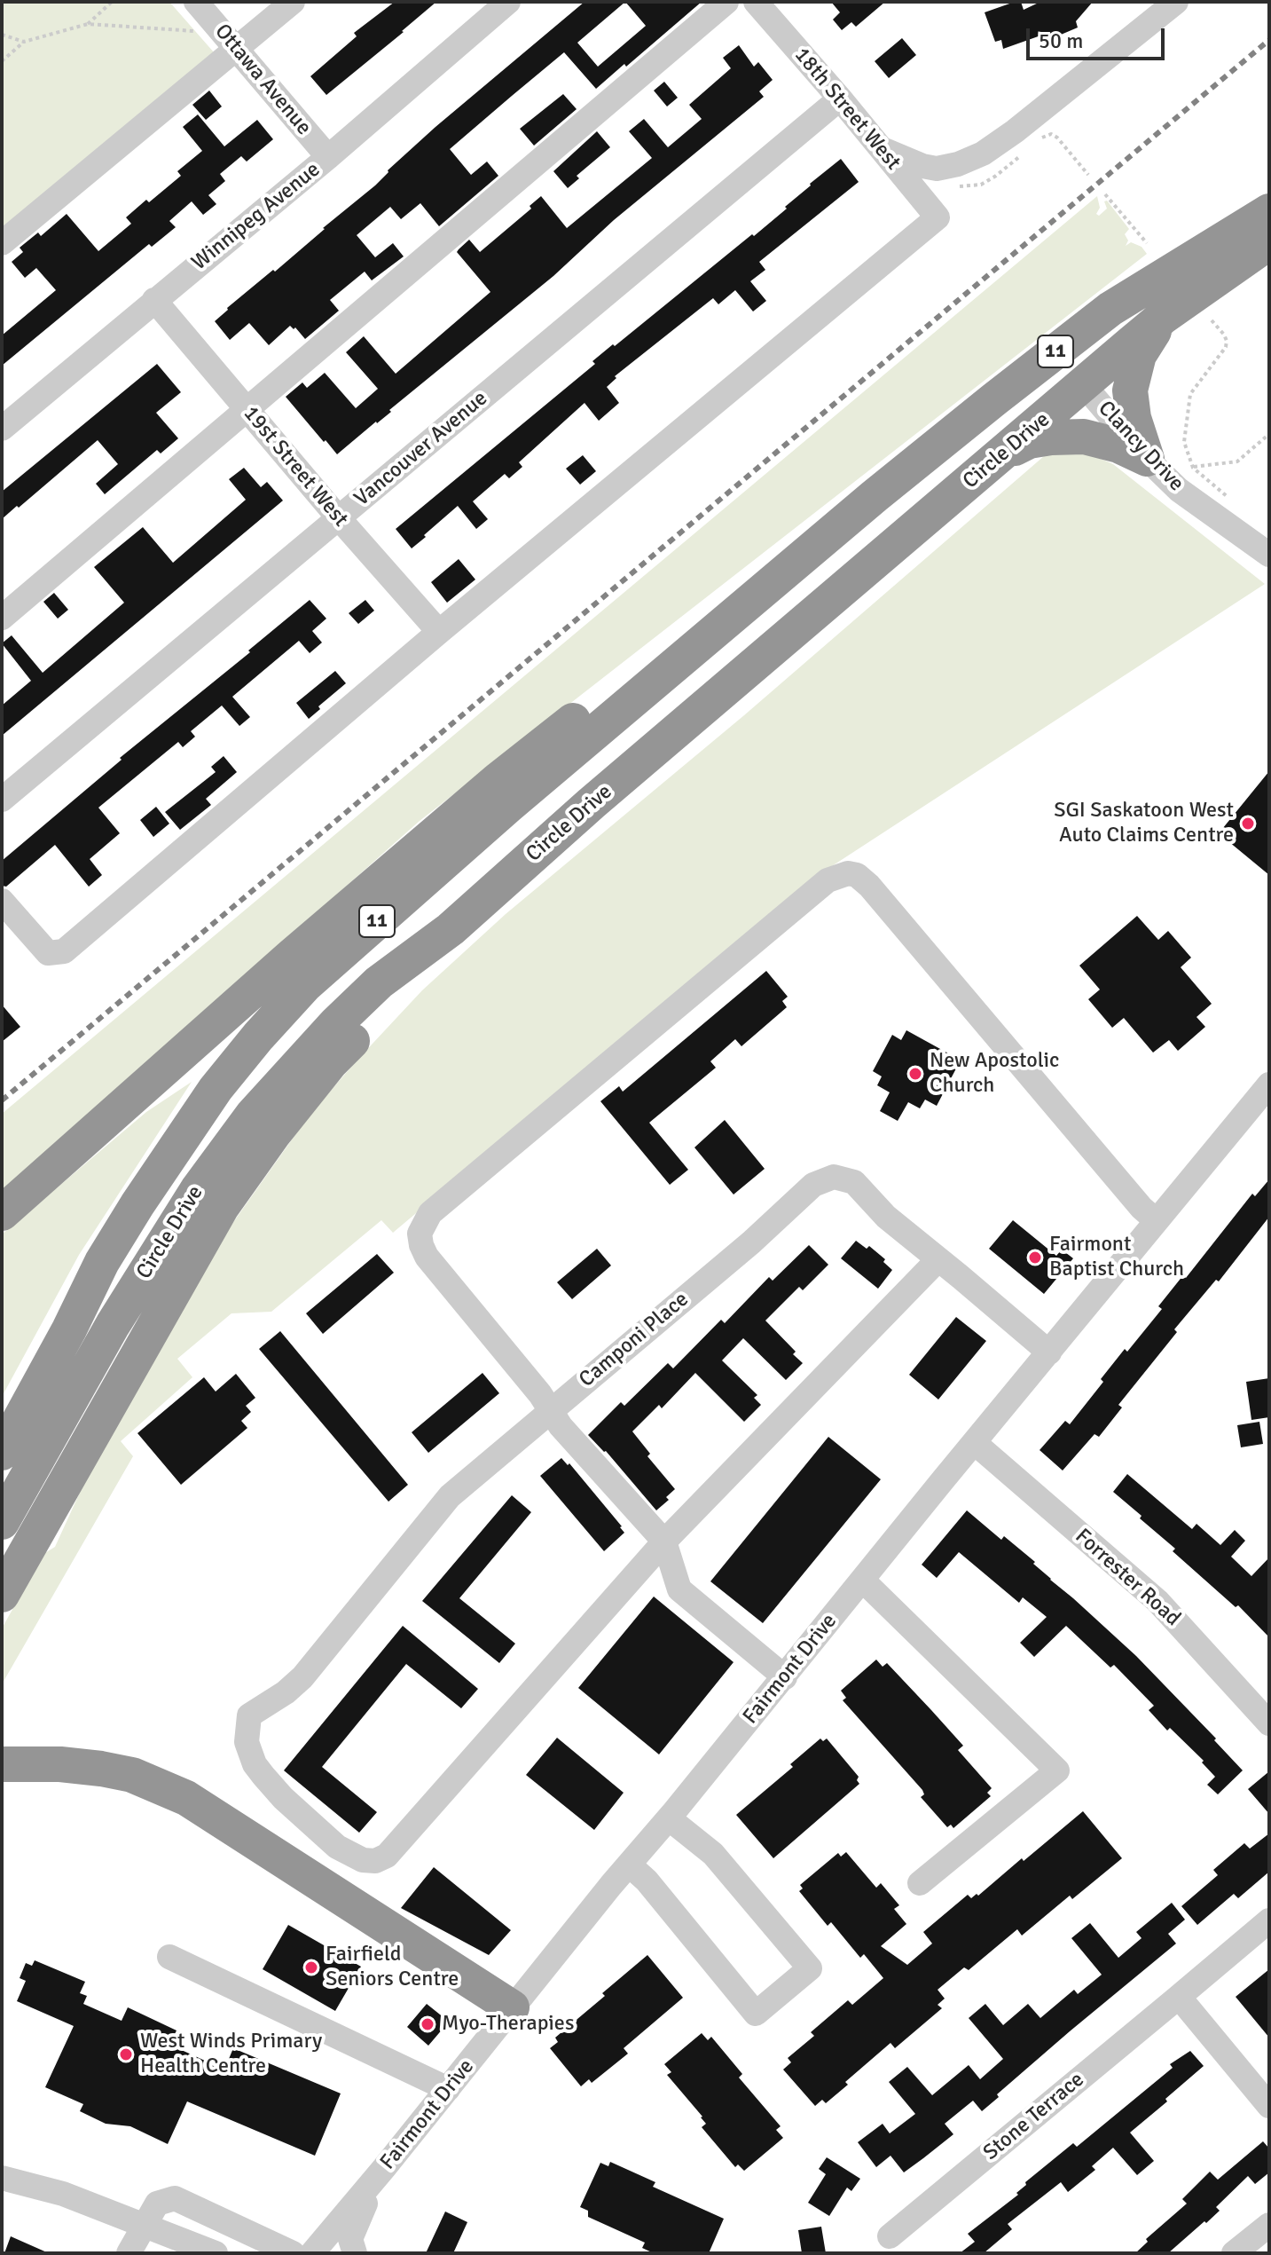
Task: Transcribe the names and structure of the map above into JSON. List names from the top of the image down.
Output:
{
  "streets": {
    "highway": ["11", "Circle Drive"],
    "street": [
      "Ottawa Avenue",
      "18th Street West",
      "Winnipeg Avenue",
      "Clancy Drive",
      "Vancouver Avenue",
      "19st Street West",
      "Camponi Place",
      "Forrester Road",
      "Fairmont Drive",
      "Stone Terrace"
    ]
  },
  "crossings": [
    ["Ottawa Avenue", "Winnipeg Avenue"],
    ["18th Street West", "Vancouver Avenue"],
    ["18th Street West", "19st Street West"],
    ["Winnipeg Avenue", "19st Street West"],
    ["Clancy Drive", "Circle Drive"],
    ["Vancouver Avenue", "19st Street West"],
    ["Camponi Place", "Fairmont Drive"],
    ["Forrester Road", "Fairmont Drive"]
  ],
  "places": [
    "SGI Saskatoon West Auto Claims Centre",
    "New Apostolic Church",
    "Fairmont Baptist Church",
    "Fairfield Seniors Centre",
    "Myo-Therapies",
    "West Winds Primary Health Centre"
  ],
  "scale_bar": "50 m"
}
